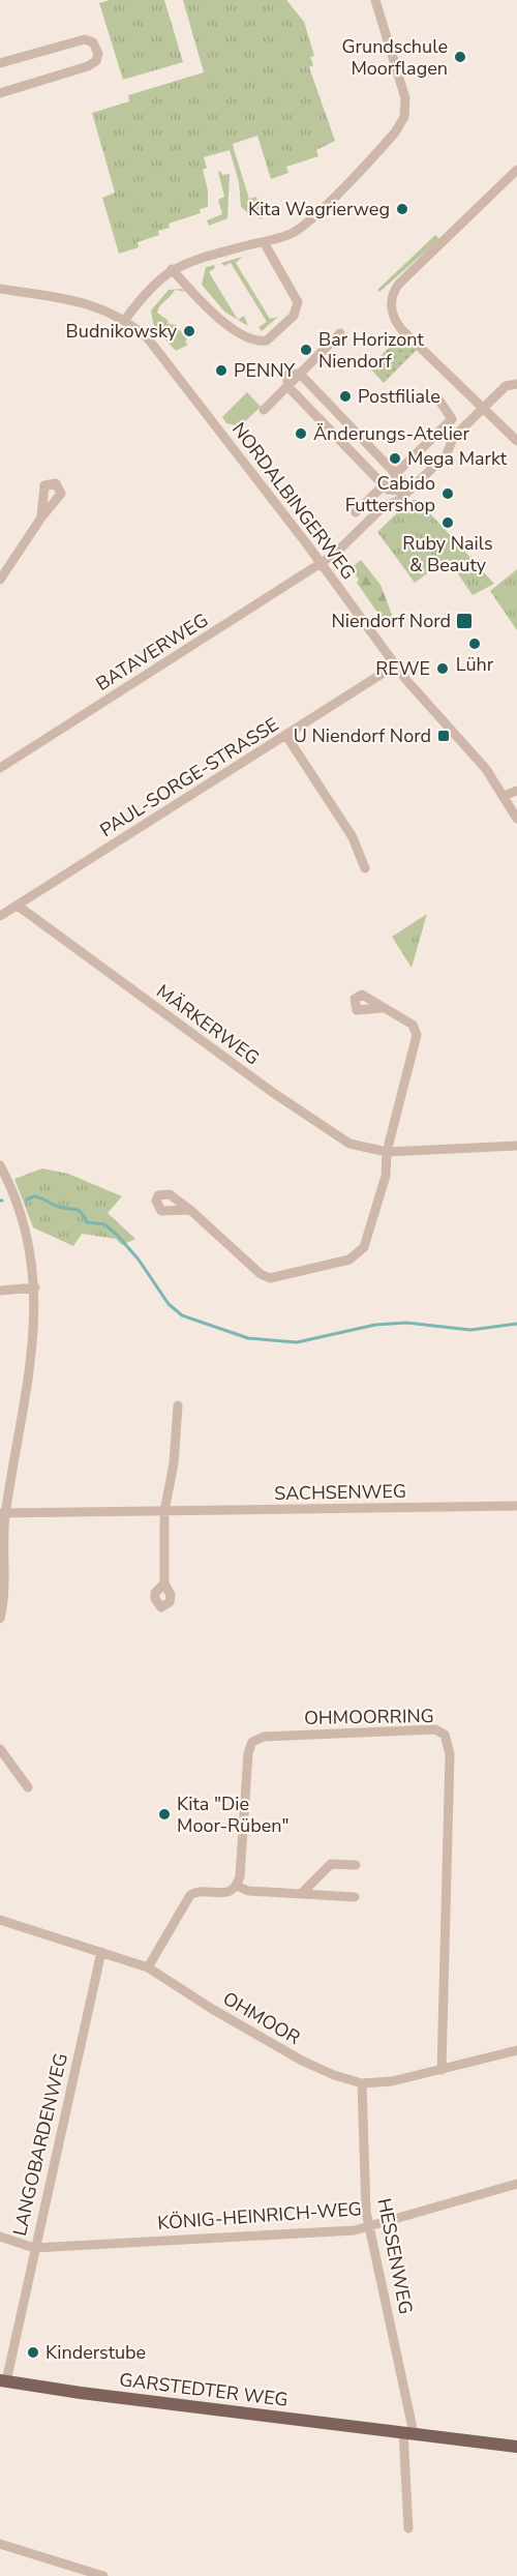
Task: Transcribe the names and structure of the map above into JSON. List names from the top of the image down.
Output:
{
  "streets": {
    "main road": ["GARSTEDTER WEG"],
    "street": [
      "NORDALBINGERWEG",
      "BATAVERWEG",
      "PAUL-SORGE-STRASSE",
      "MÄRKERWEG",
      "SACHSENWEG",
      "OHMOORRING",
      "OHMOOR",
      "LANGOBARDENWEG",
      "KÖNIG-HEINRICH-WEG",
      "HESSENWEG"
    ]
  },
  "crossings": [
    ["NORDALBINGERWEG", "BATAVERWEG"],
    ["NORDALBINGERWEG", "PAUL-SORGE-STRASSE"],
    ["PAUL-SORGE-STRASSE", "MÄRKERWEG"],
    ["OHMOORRING", "OHMOOR"],
    ["OHMOOR", "LANGOBARDENWEG"],
    ["OHMOOR", "HESSENWEG"],
    ["LANGOBARDENWEG", "KÖNIG-HEINRICH-WEG"],
    ["LANGOBARDENWEG", "GARSTEDTER WEG"],
    ["KÖNIG-HEINRICH-WEG", "HESSENWEG"],
    ["HESSENWEG", "GARSTEDTER WEG"]
  ],
  "places": {
    "other": [
      "Grundschule Moorflagen",
      "Kita Wagrierweg",
      "Budnikowsky",
      "Bar Horizont Niendorf",
      "PENNY",
      "Postfiliale",
      "Änderungs-Atelier",
      "Mega Markt",
      "Cabido Futtershop",
      "Ruby Nails & Beauty",
      "Lühr",
      "REWE",
      "Kita \"Die Moor-Rüben\"",
      "Kinderstube"
    ],
    "transit": ["Niendorf Nord", "U Niendorf Nord"]
  }
}
